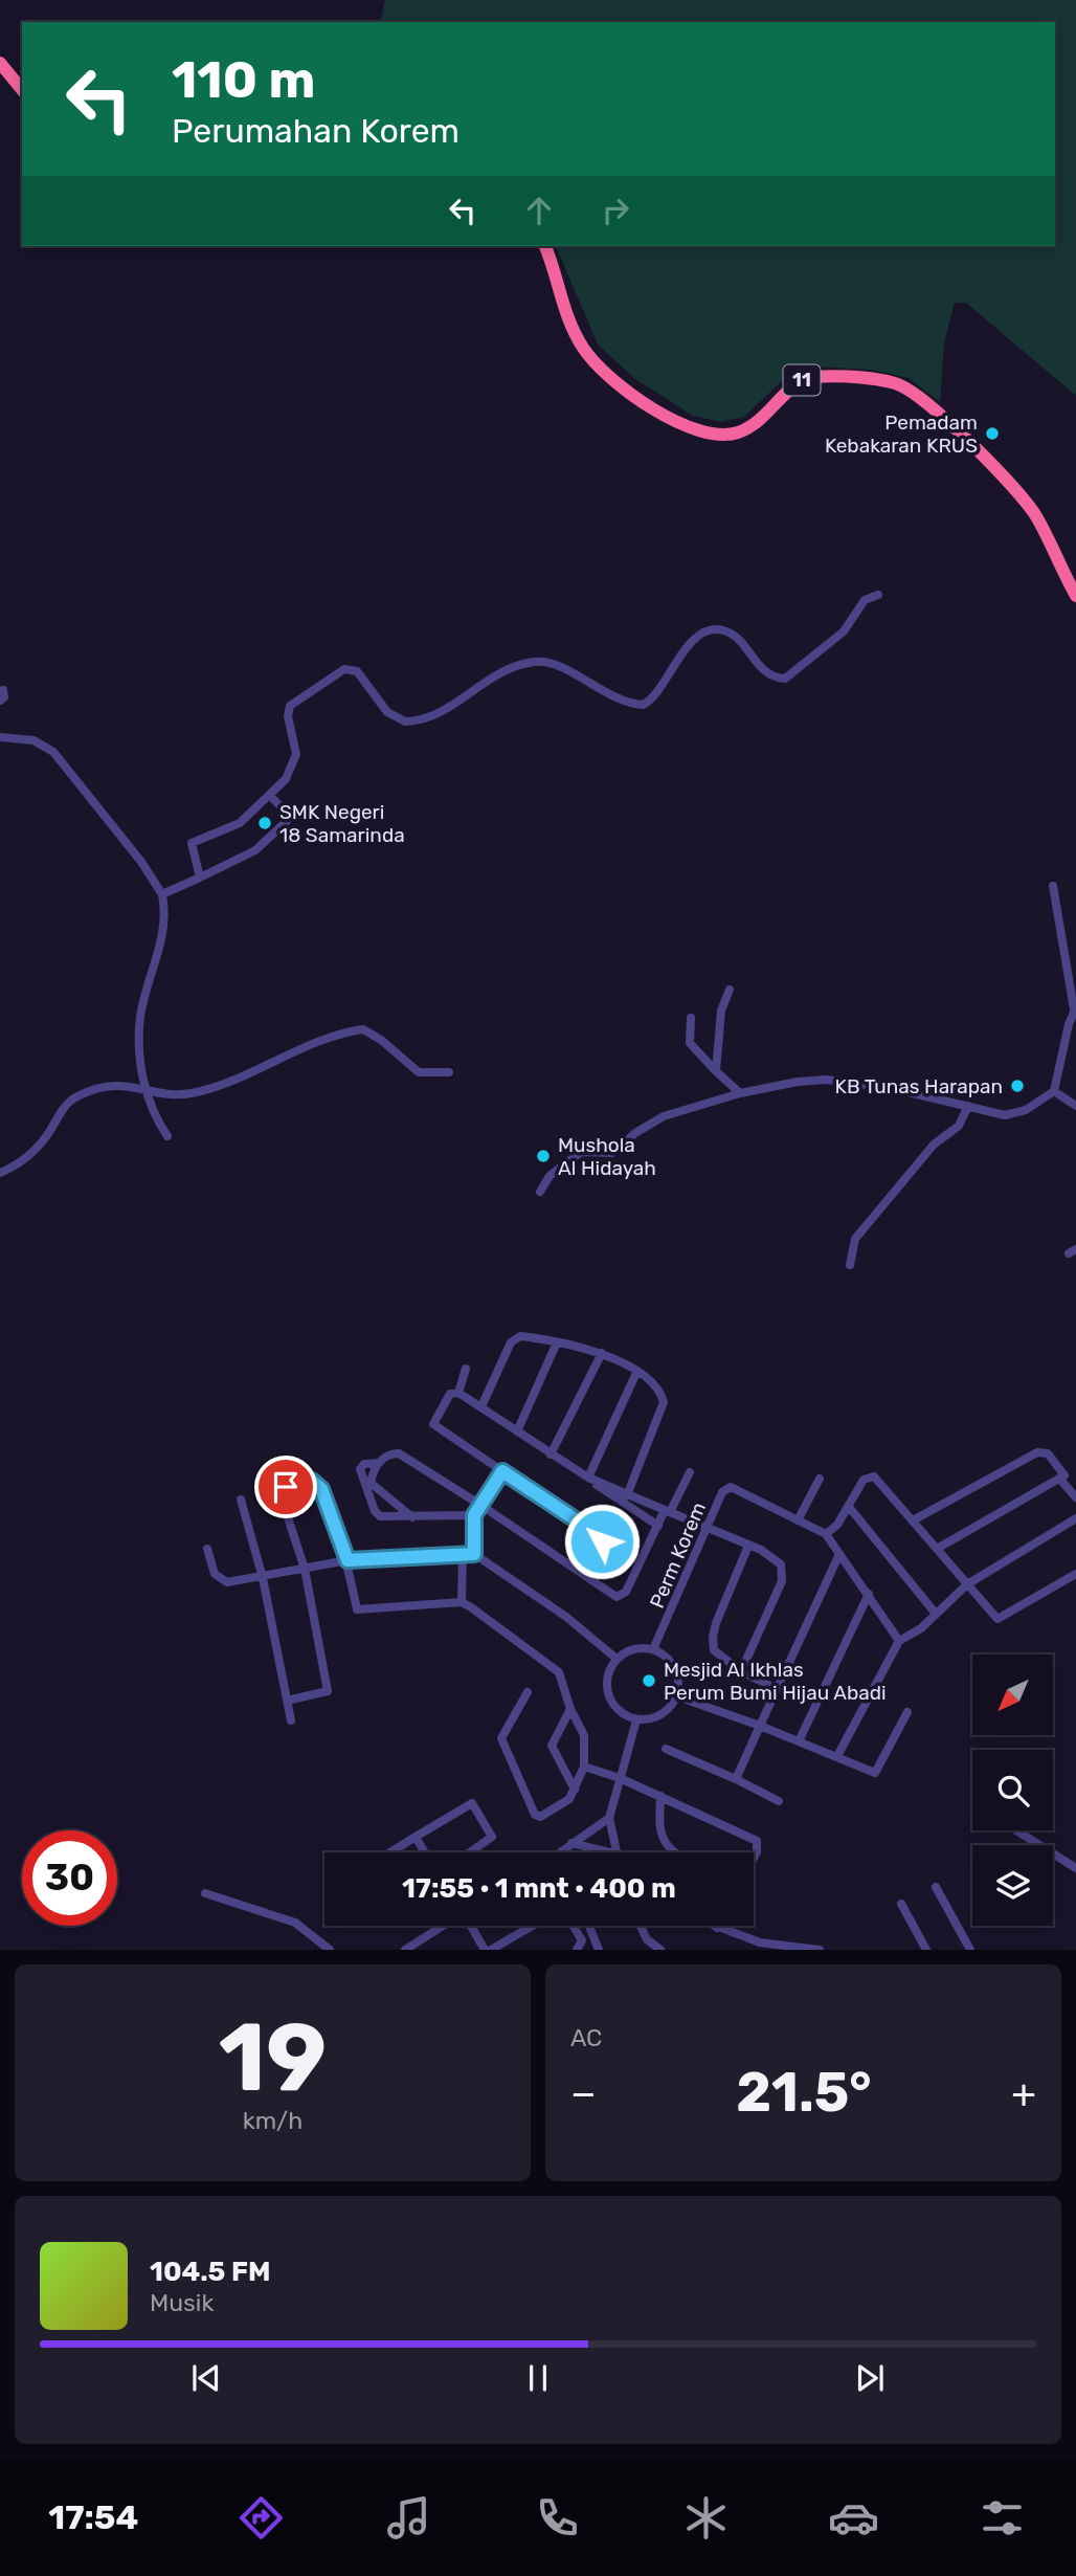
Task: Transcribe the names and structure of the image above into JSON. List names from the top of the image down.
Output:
{
  "streets": {
    "highway": ["11"],
    "street": ["Perm Korem"]
  },
  "places": [
    "Pemadam Kebakaran KRUS",
    "SMK Negeri 18 Samarinda",
    "KB Tunas Harapan",
    "Mushola Al Hidayah",
    "Mesjid Al Ikhlas Perum Bumi Hijau Abadi"
  ],
  "north": "bottom left",
  "page": {
    "turn": ["110 m", "Perumahan Korem"],
    "limit": "30",
    "trip": "17:55 · 1 mnt · 400 m",
    "tile": [
      ["19", "km/h"],
      "AC"
    ],
    "heat": ["−", "21.5°", "+"],
    "song": ["104.5 FM", "Musik"],
    "tabs": "17:54"
  }
}
